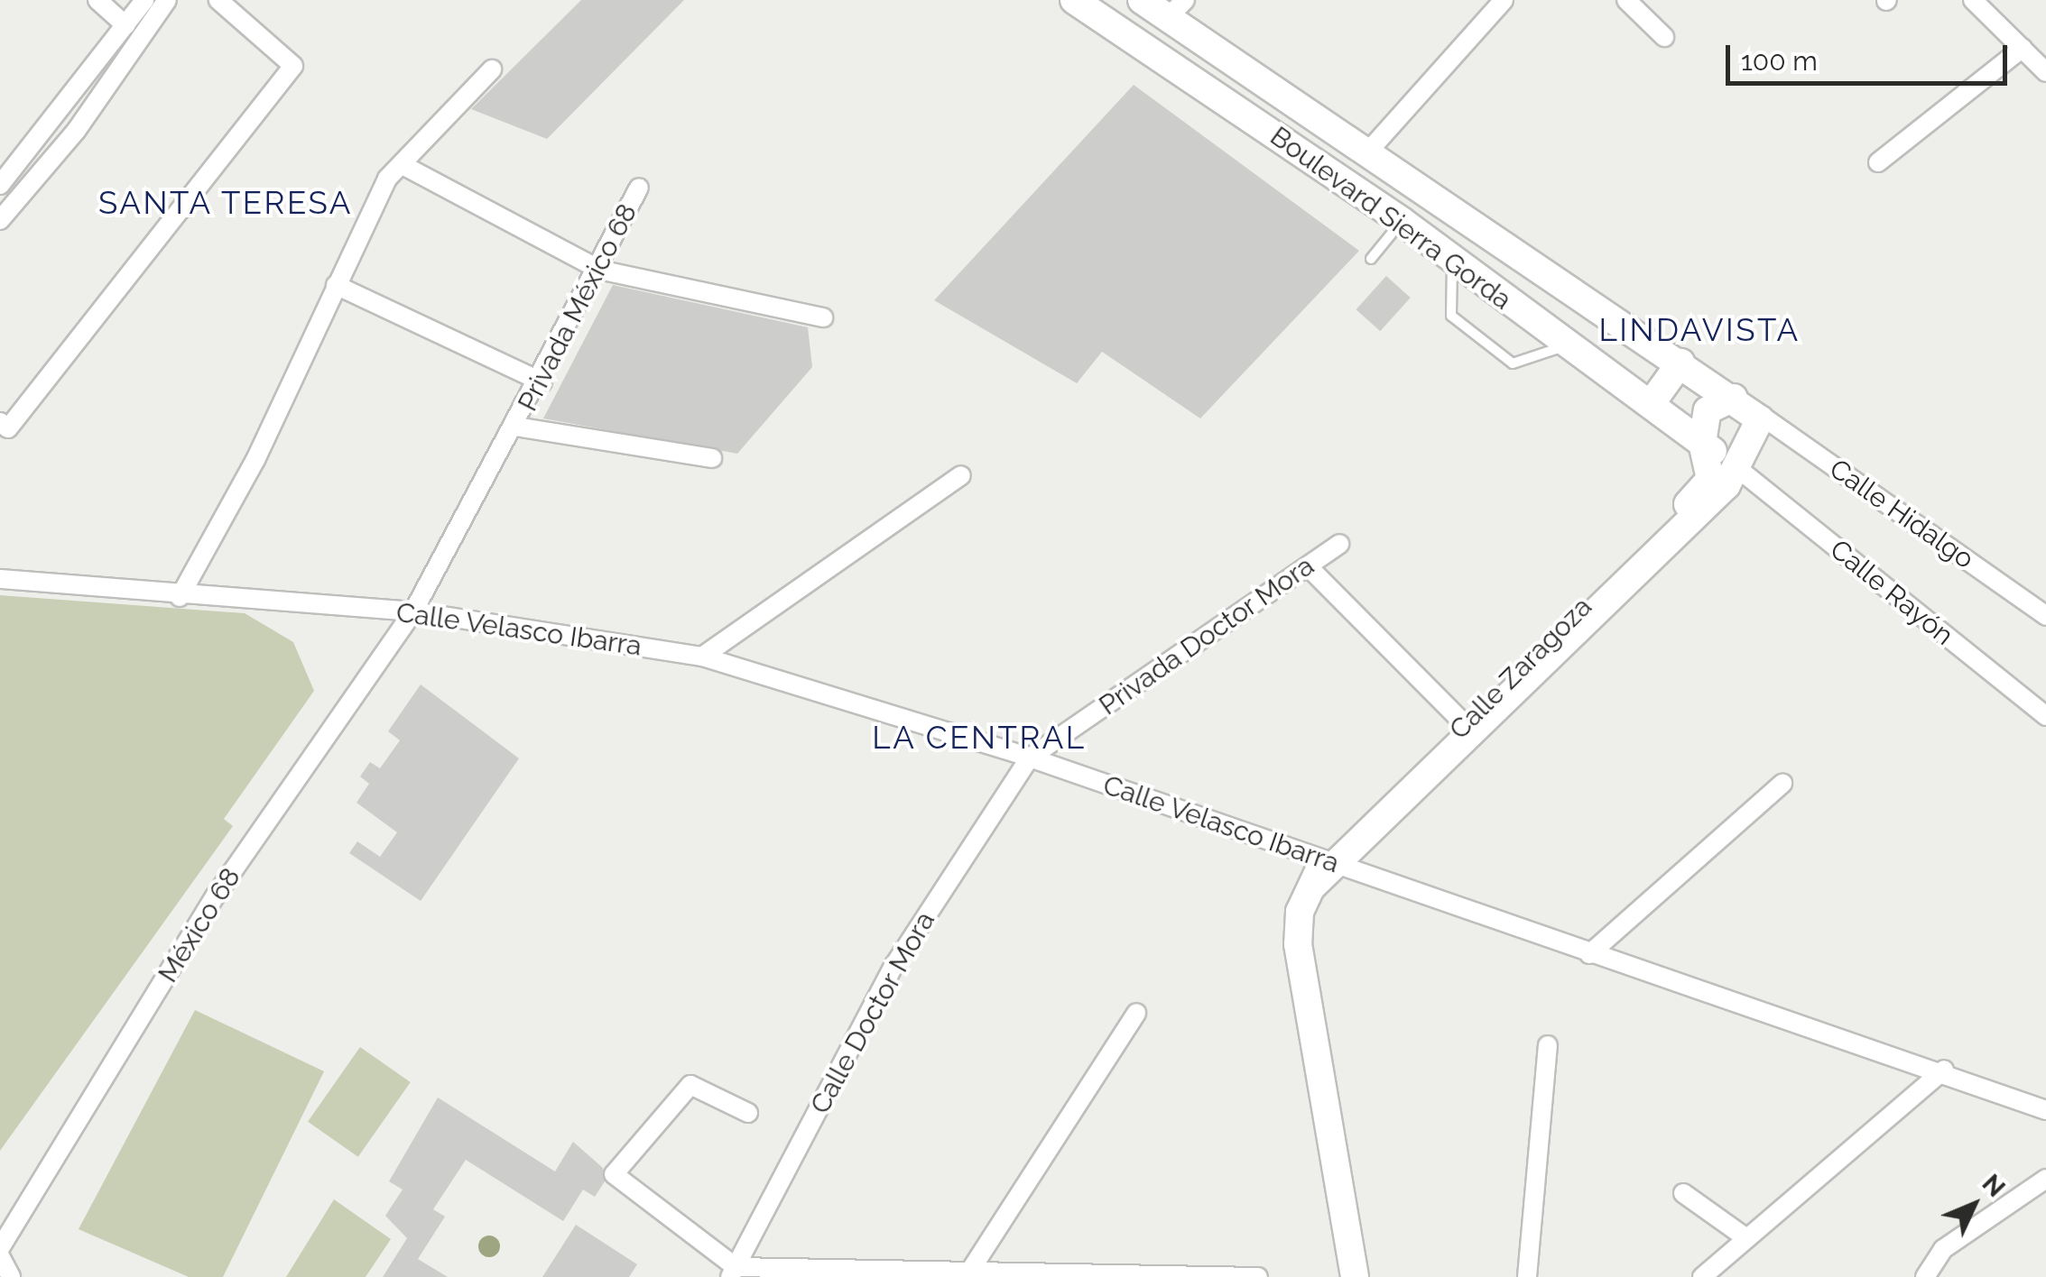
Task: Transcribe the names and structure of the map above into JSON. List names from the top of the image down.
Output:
{
  "streets": {
    "street": [
      "Boulevard Sierra Gorda",
      "Privada México 68",
      "Calle Hidalgo",
      "Calle Rayón",
      "Calle Velasco Ibarra",
      "Privada Doctor Mora",
      "Calle Zaragoza",
      "México 68",
      "Calle Doctor Mora"
    ]
  },
  "crossings": [
    ["Boulevard Sierra Gorda", "Calle Hidalgo"],
    ["Boulevard Sierra Gorda", "Calle Rayón"],
    ["Boulevard Sierra Gorda", "Calle Zaragoza"],
    ["Privada México 68", "Calle Velasco Ibarra"],
    ["Privada México 68", "México 68"],
    ["Calle Rayón", "Calle Zaragoza"],
    ["Calle Velasco Ibarra", "Privada Doctor Mora"],
    ["Calle Velasco Ibarra", "Calle Zaragoza"],
    ["Calle Velasco Ibarra", "México 68"],
    ["Calle Velasco Ibarra", "Calle Doctor Mora"],
    ["Privada Doctor Mora", "Calle Doctor Mora"]
  ],
  "districts": ["SANTA TERESA", "LINDAVISTA", "LA CENTRAL"],
  "scale_bar": "100 m",
  "north": "top right"
}
